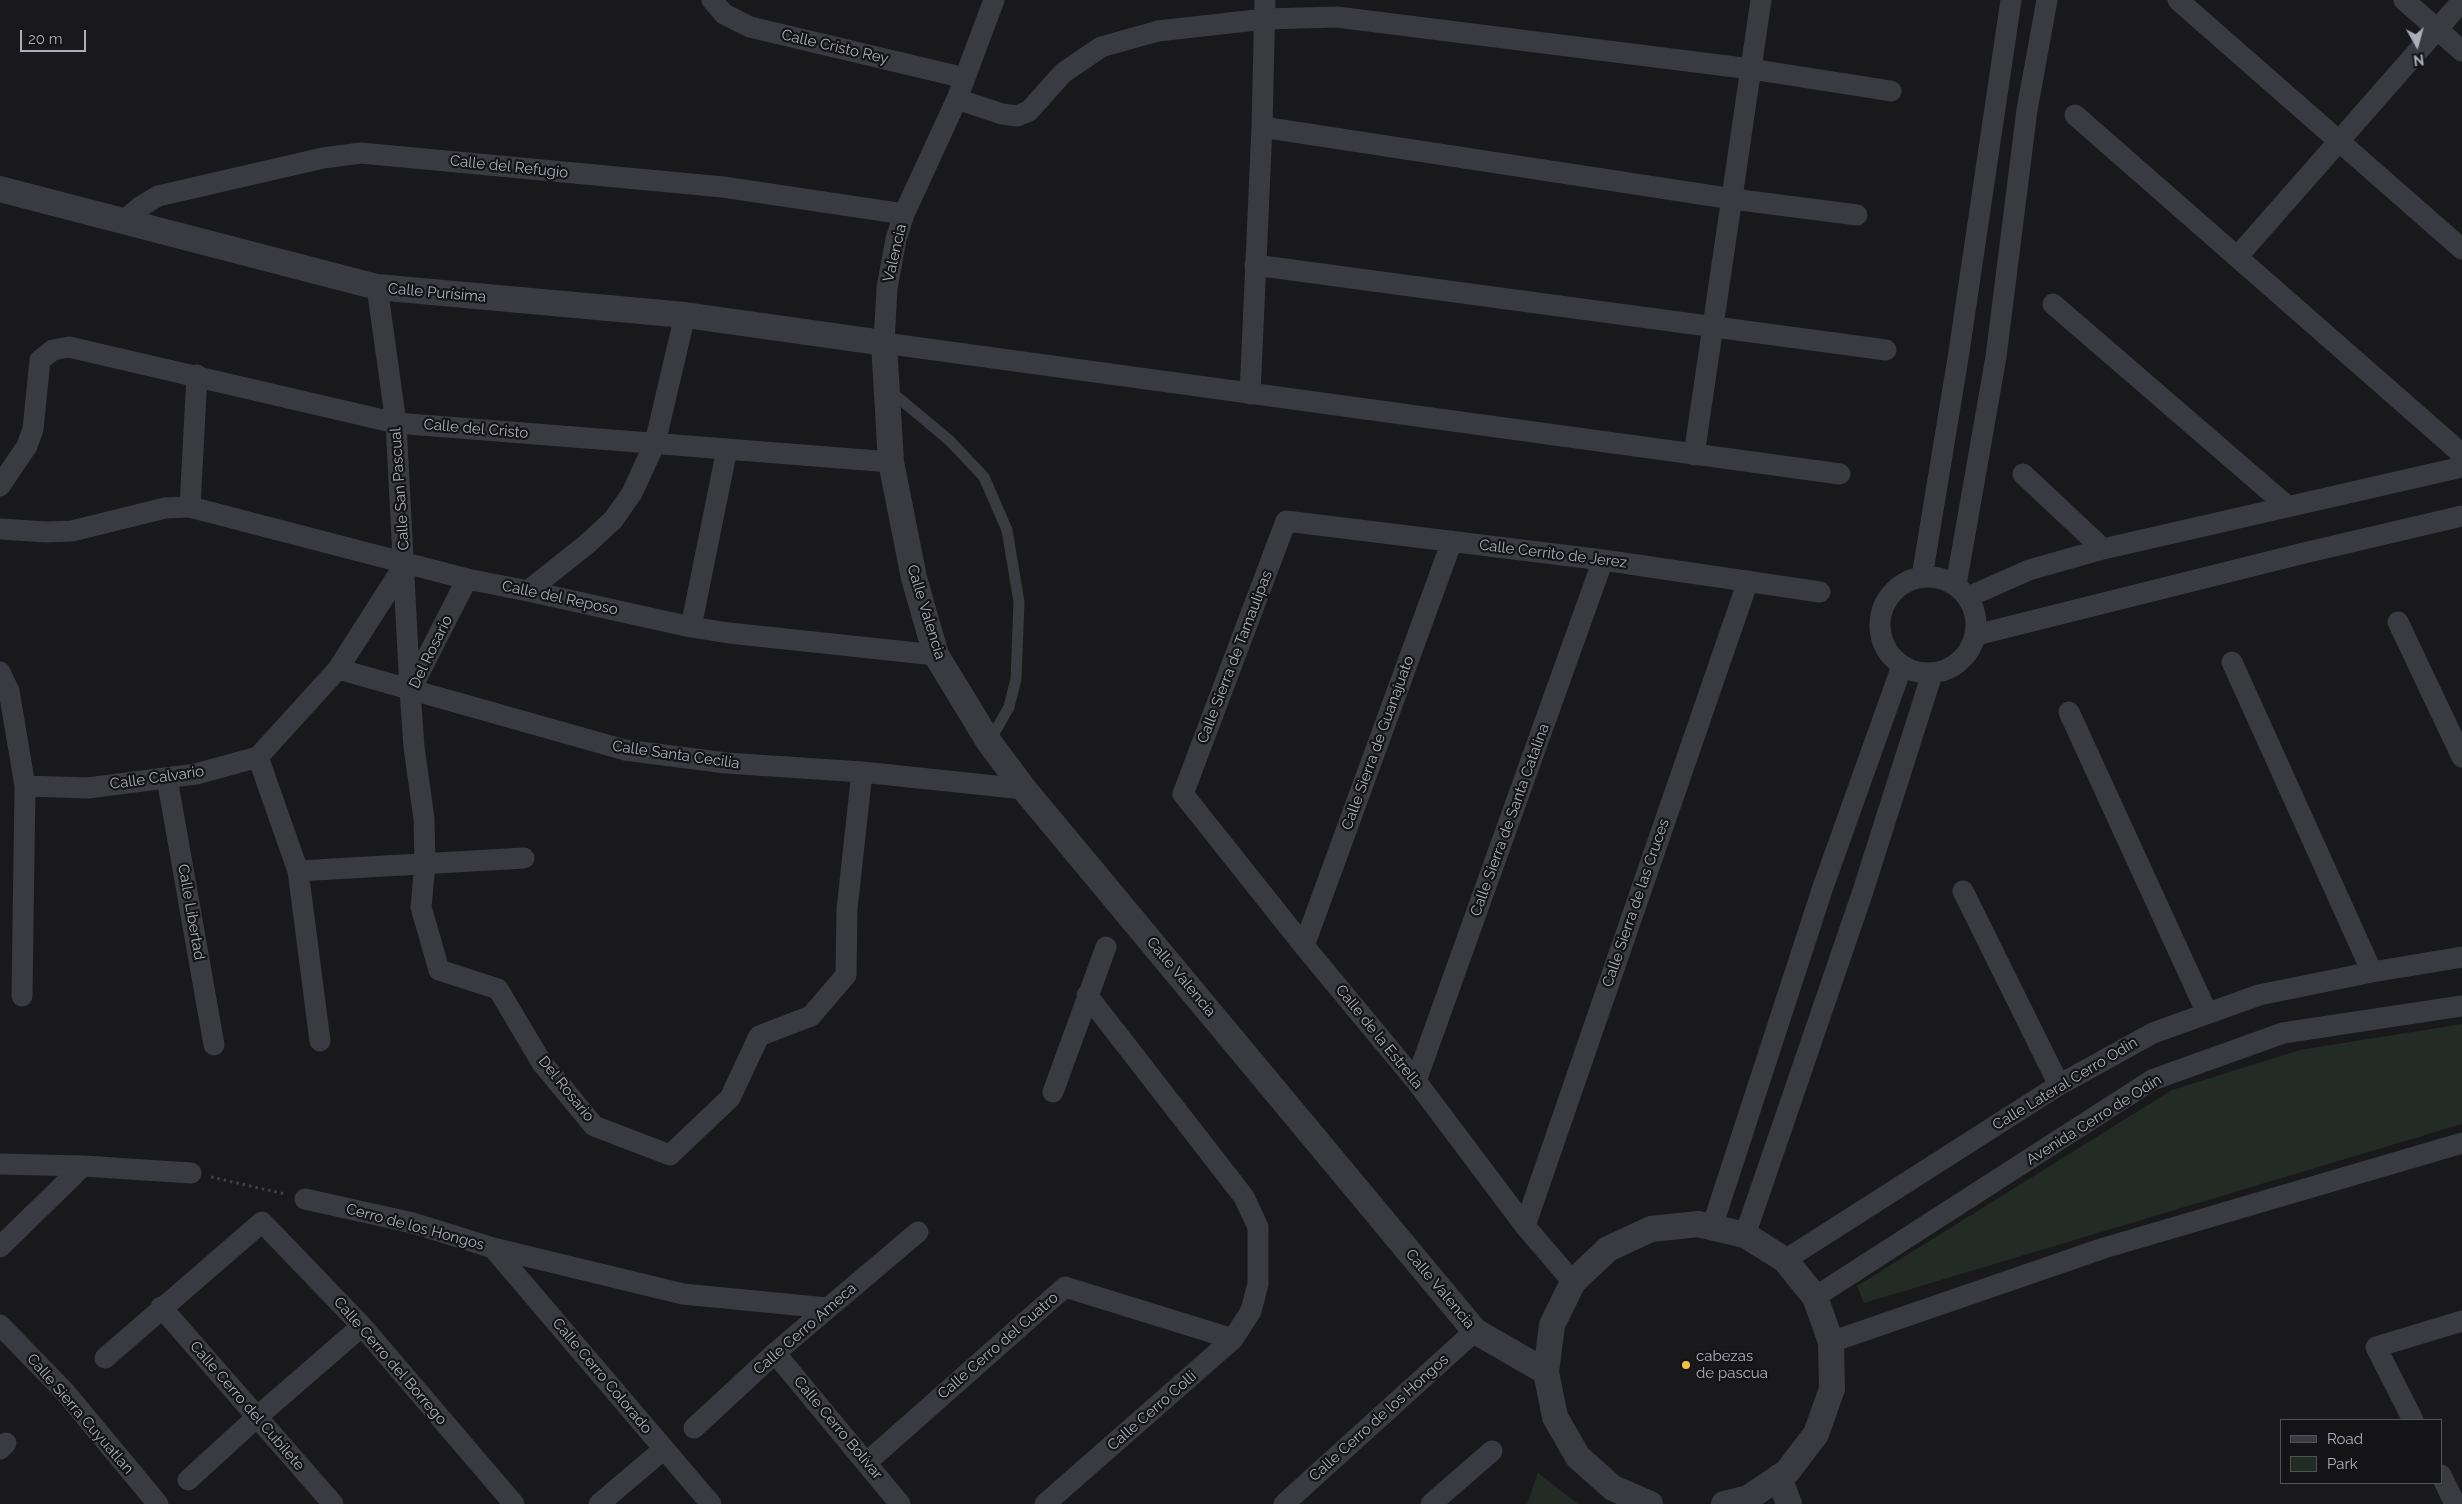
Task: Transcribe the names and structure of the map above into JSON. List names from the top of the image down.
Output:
{
  "streets": {
    "street": [
      "Calle Cristo Rey",
      "Calle del Refugio",
      "Valencia",
      "Calle Purísima",
      "Calle del Cristo",
      "Calle San Pascual",
      "Calle Cerrito de Jerez",
      "Calle del Reposo",
      "Calle Valencia",
      "Del Rosario",
      "Calle Sierra de Tamaulipas",
      "Calle Sierra de Guanajuato",
      "Calle Santa Cecilia",
      "Calle Calvario",
      "Calle Sierra de Santa Catalina",
      "Calle Sierra de las Cruces",
      "Calle Libertad",
      "Calle de la Estrella",
      "Calle Lateral Cerro Odin",
      "Avenida Cerro de Odín",
      "Cerro de los Hongos",
      "Calle Cerro Ameca",
      "Calle Cerro del Cuatro",
      "Calle Cerro del Borrego",
      "Calle Cerro Colorado",
      "Calle Cerro del Cubilete",
      "Calle Cerro Colli",
      "Calle Sierra Cuyuatlan",
      "Calle Cerro de los Hongos",
      "Calle Cerro Bolívar"
    ]
  },
  "crossings": [
    ["Calle Cristo Rey", "Valencia"],
    ["Calle del Refugio", "Valencia"],
    ["Calle del Refugio", "Calle Purísima"],
    ["Valencia", "Calle Purísima"],
    ["Valencia", "Calle del Cristo"],
    ["Valencia", "Calle Valencia"],
    ["Calle Purísima", "Calle San Pascual"],
    ["Calle del Cristo", "Calle San Pascual"],
    ["Calle San Pascual", "Calle del Reposo"],
    ["Calle San Pascual", "Del Rosario"],
    ["Calle San Pascual", "Calle Santa Cecilia"],
    ["Calle Cerrito de Jerez", "Calle Sierra de Tamaulipas"],
    ["Calle Cerrito de Jerez", "Calle Sierra de Guanajuato"],
    ["Calle Cerrito de Jerez", "Calle Sierra de Santa Catalina"],
    ["Calle Cerrito de Jerez", "Calle Sierra de las Cruces"],
    ["Calle del Reposo", "Calle Valencia"],
    ["Calle del Reposo", "Del Rosario"],
    ["Calle Valencia", "Calle Santa Cecilia"],
    ["Calle Valencia", "Calle Cerro de los Hongos"],
    ["Del Rosario", "Calle Santa Cecilia"],
    ["Calle Sierra de Tamaulipas", "Calle de la Estrella"],
    ["Calle Sierra de Guanajuato", "Calle de la Estrella"],
    ["Calle Calvario", "Calle Libertad"],
    ["Calle Sierra de Santa Catalina", "Calle de la Estrella"],
    ["Calle Sierra de las Cruces", "Calle de la Estrella"],
    ["Cerro de los Hongos", "Calle Cerro Ameca"],
    ["Cerro de los Hongos", "Calle Cerro Colorado"],
    ["Calle Cerro Ameca", "Calle Cerro Bolívar"],
    ["Calle Cerro del Cuatro", "Calle Cerro Colli"],
    ["Calle Cerro del Cuatro", "Calle Cerro Bolívar"],
    ["Calle Cerro del Borrego", "Calle Cerro del Cubilete"]
  ],
  "places": ["cabezas de pascua"],
  "legend": ["Road", "Park"],
  "scale_bar": "20 m",
  "north": "bottom"
}
